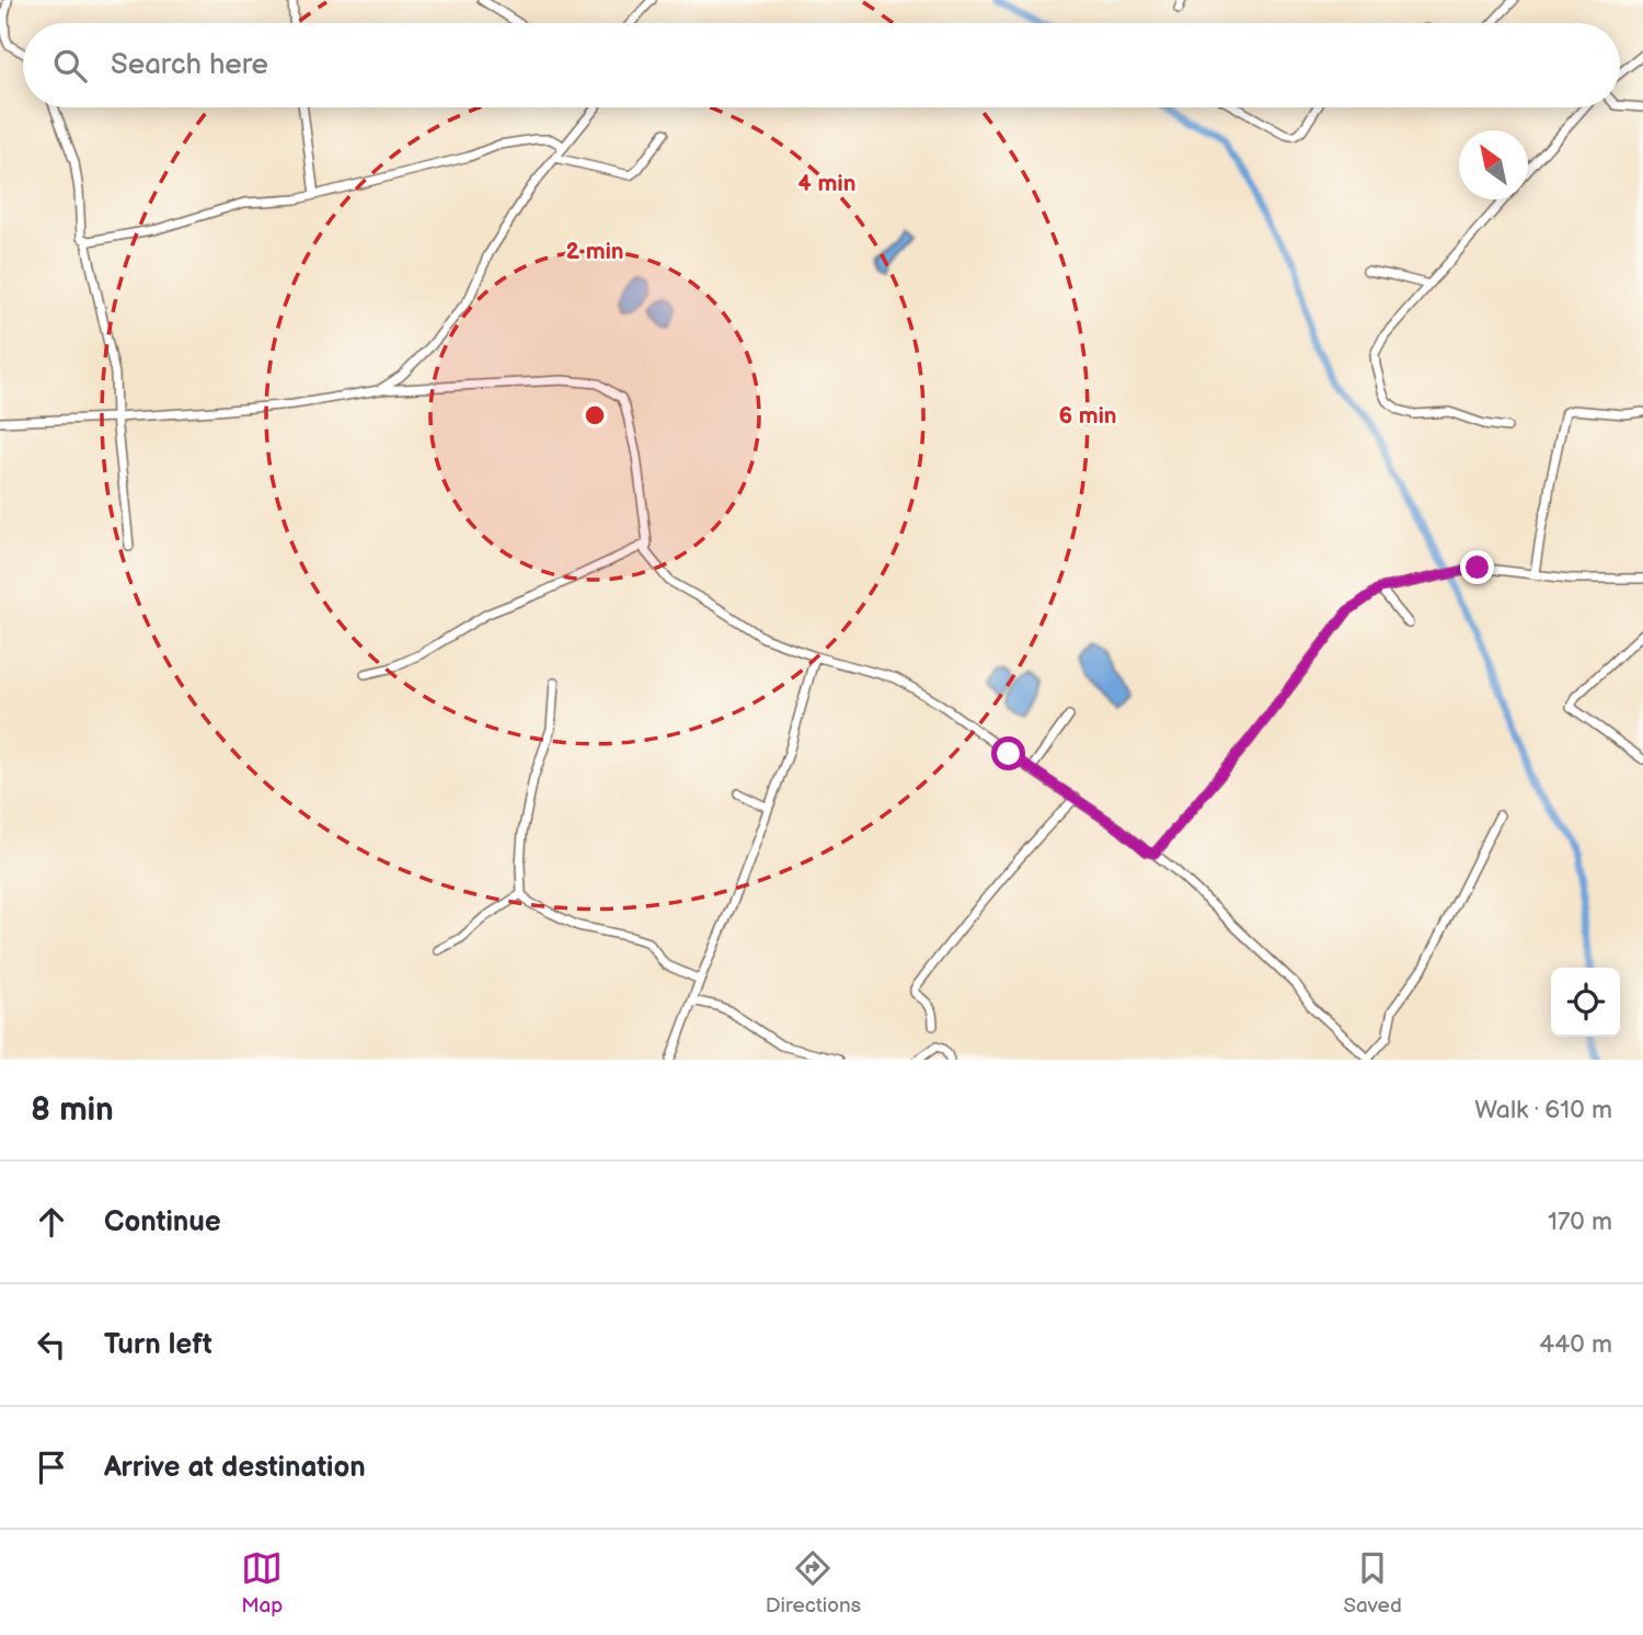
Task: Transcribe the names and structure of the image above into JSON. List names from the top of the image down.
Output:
{
  "north": "top left",
  "page": {
    "search": "Search here",
    "heading": ["8 min", "Walk · 610 m"],
    "list": [
      ["Continue", "170 m"],
      ["Turn left", "440 m"],
      "Arrive at destination"
    ],
    "nav": ["Map", "Directions", "Saved"]
  },
  "rings": ["4 min", "2 min", "6 min"]
}
